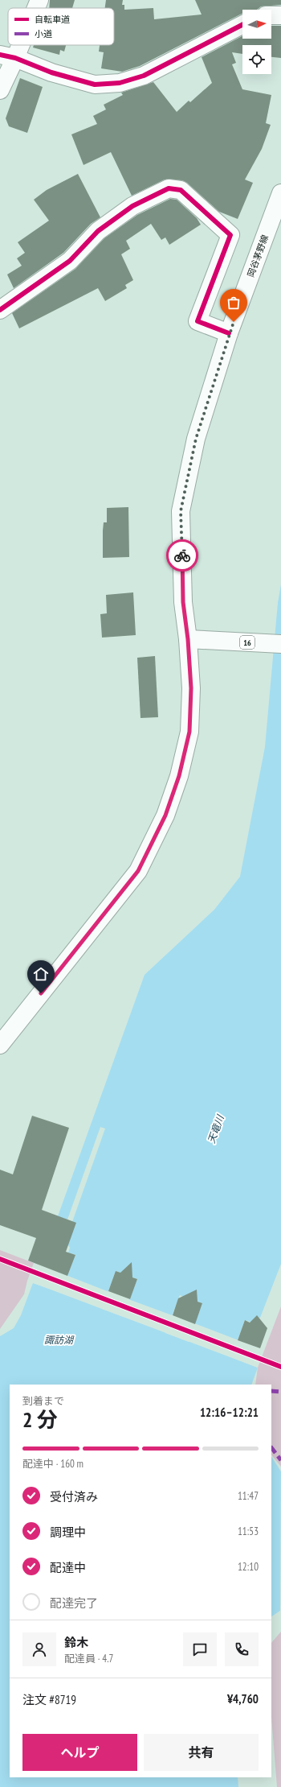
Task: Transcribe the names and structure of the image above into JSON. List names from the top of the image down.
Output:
{
  "streets": {
    "main road": ["岡谷茅野線", "16"]
  },
  "crossings": [
    ["岡谷茅野線", "16"]
  ],
  "water": ["天竜川", "諏訪湖"],
  "legend": ["自転車道", "小道"],
  "north": "right",
  "page": {
    "heading": ["2 分", "到着まで", "12:16–12:21"],
    "panel": [
      "鈴木",
      "配達員 · 4.7",
      "注文 #8719",
      "¥4,760"
    ],
    "bar": "配達中 · 160 m",
    "list": [
      ["受付済み", "11:47"],
      ["調理中", "11:53"],
      ["配達中", "12:10"],
      "配達完了"
    ],
    "buttons": ["ヘルプ", "共有"]
  }
}
